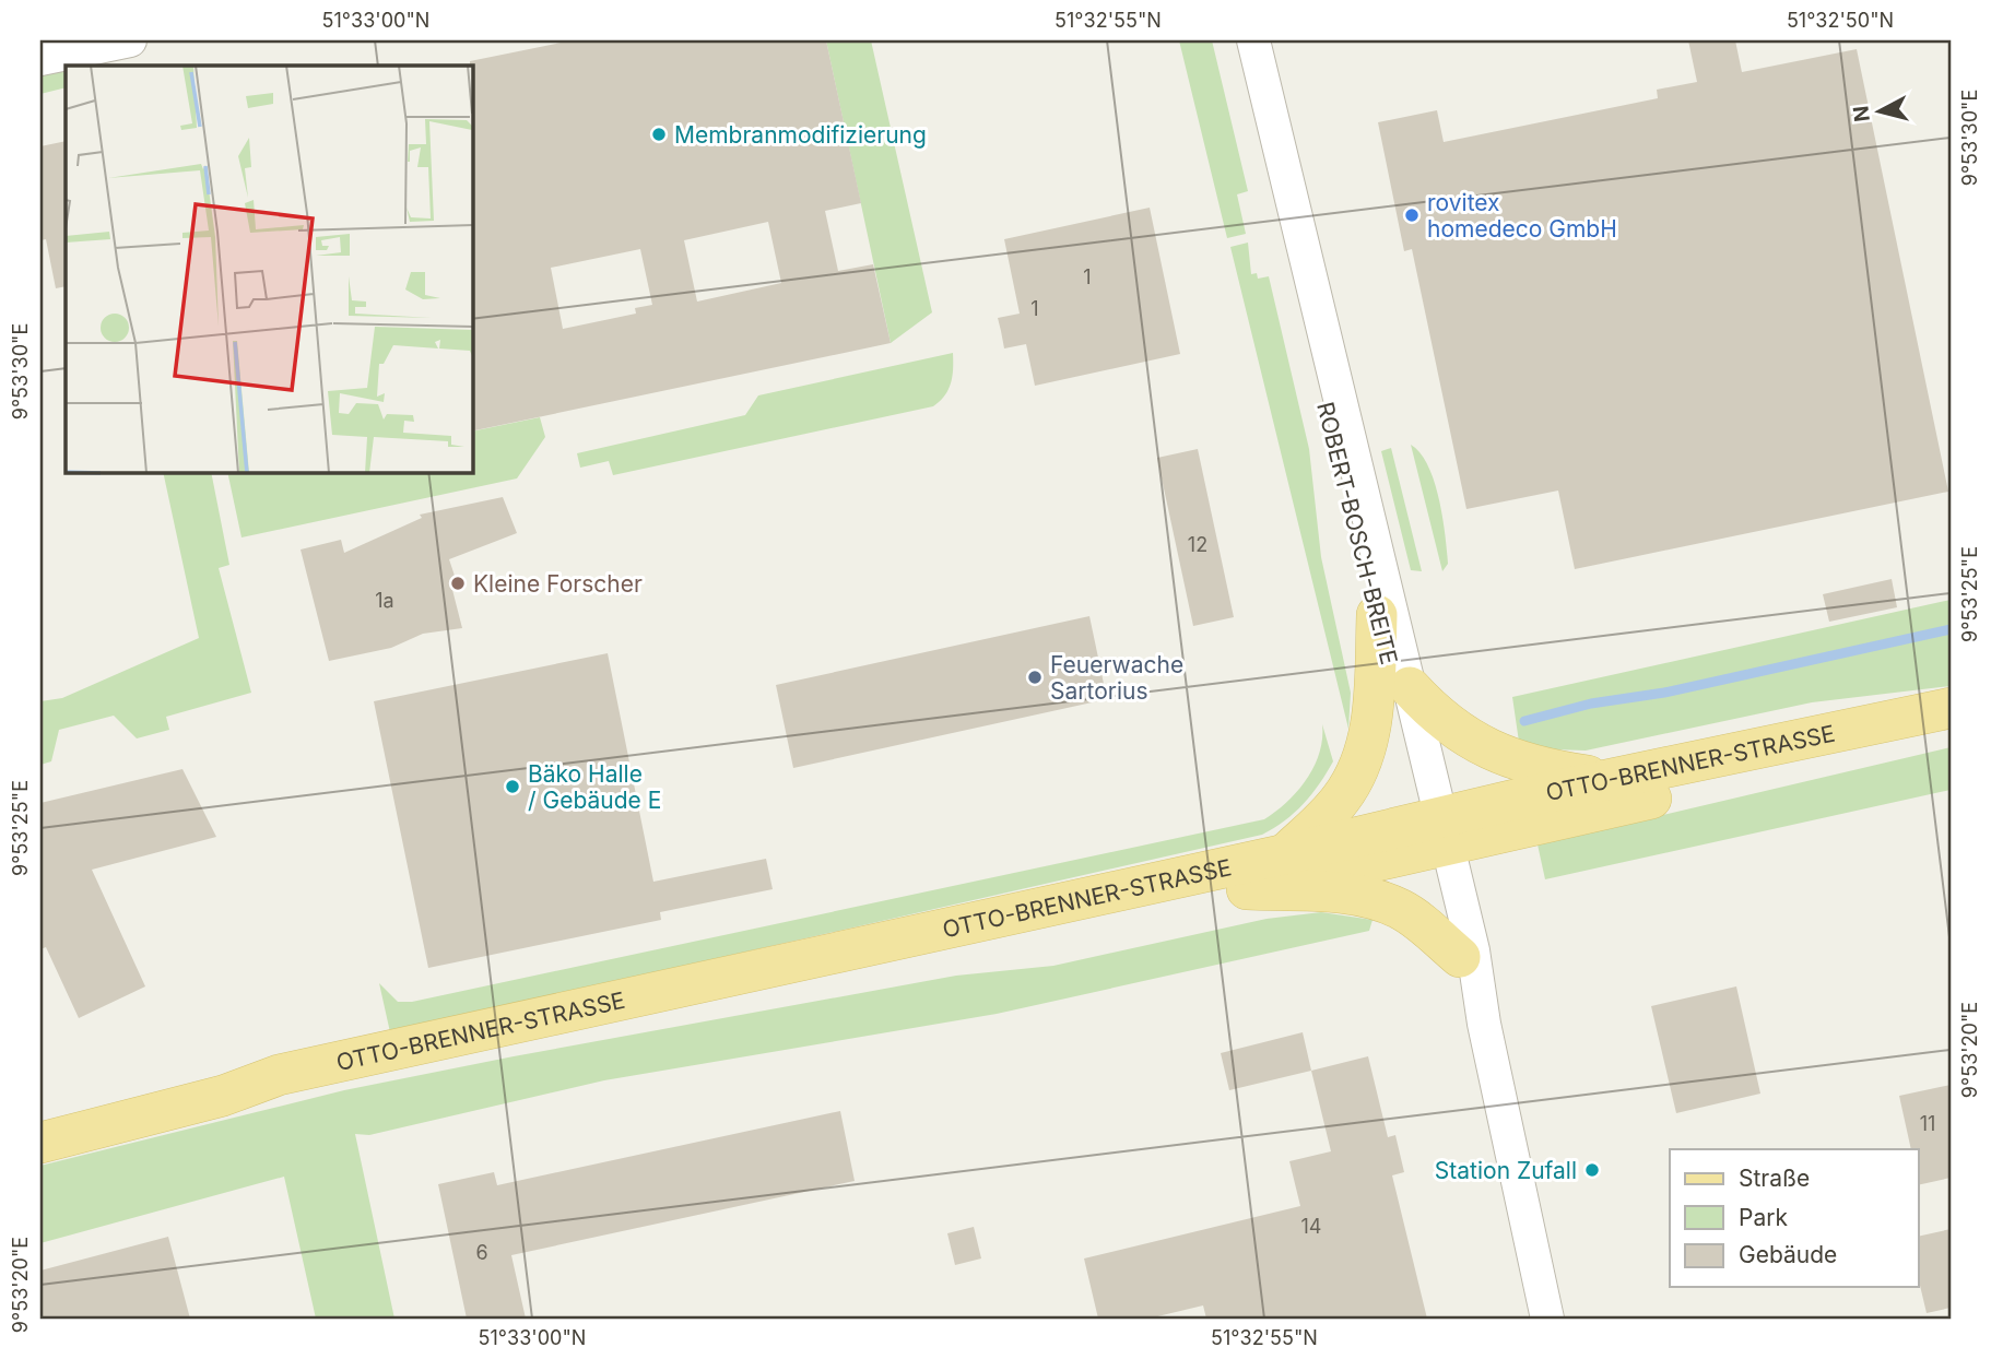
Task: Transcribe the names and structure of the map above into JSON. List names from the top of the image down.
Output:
{
  "streets": {
    "main road": ["OTTO-BRENNER-STRASSE"],
    "street": ["ROBERT-BOSCH-BREITE"]
  },
  "crossings": [
    ["ROBERT-BOSCH-BREITE", "OTTO-BRENNER-STRASSE"]
  ],
  "places": [
    "Membranmodifizierung",
    "rovitex homedeco GmbH",
    "Kleine Forscher",
    "Feuerwache Sartorius",
    "Bäko Halle / Gebäude E",
    "Station Zufall"
  ],
  "house_numbers": [
    "1",
    "1",
    "12",
    "1a",
    "11",
    "14",
    "6"
  ],
  "legend": ["Straße", "Park", "Gebäude"],
  "north": "left",
  "coordinates": [
    "51°33'00\"N",
    "51°32'55\"N",
    "51°32'50\"N",
    "9°53'30\"E",
    "9°53'25\"E",
    "9°53'20\"E"
  ]
}
